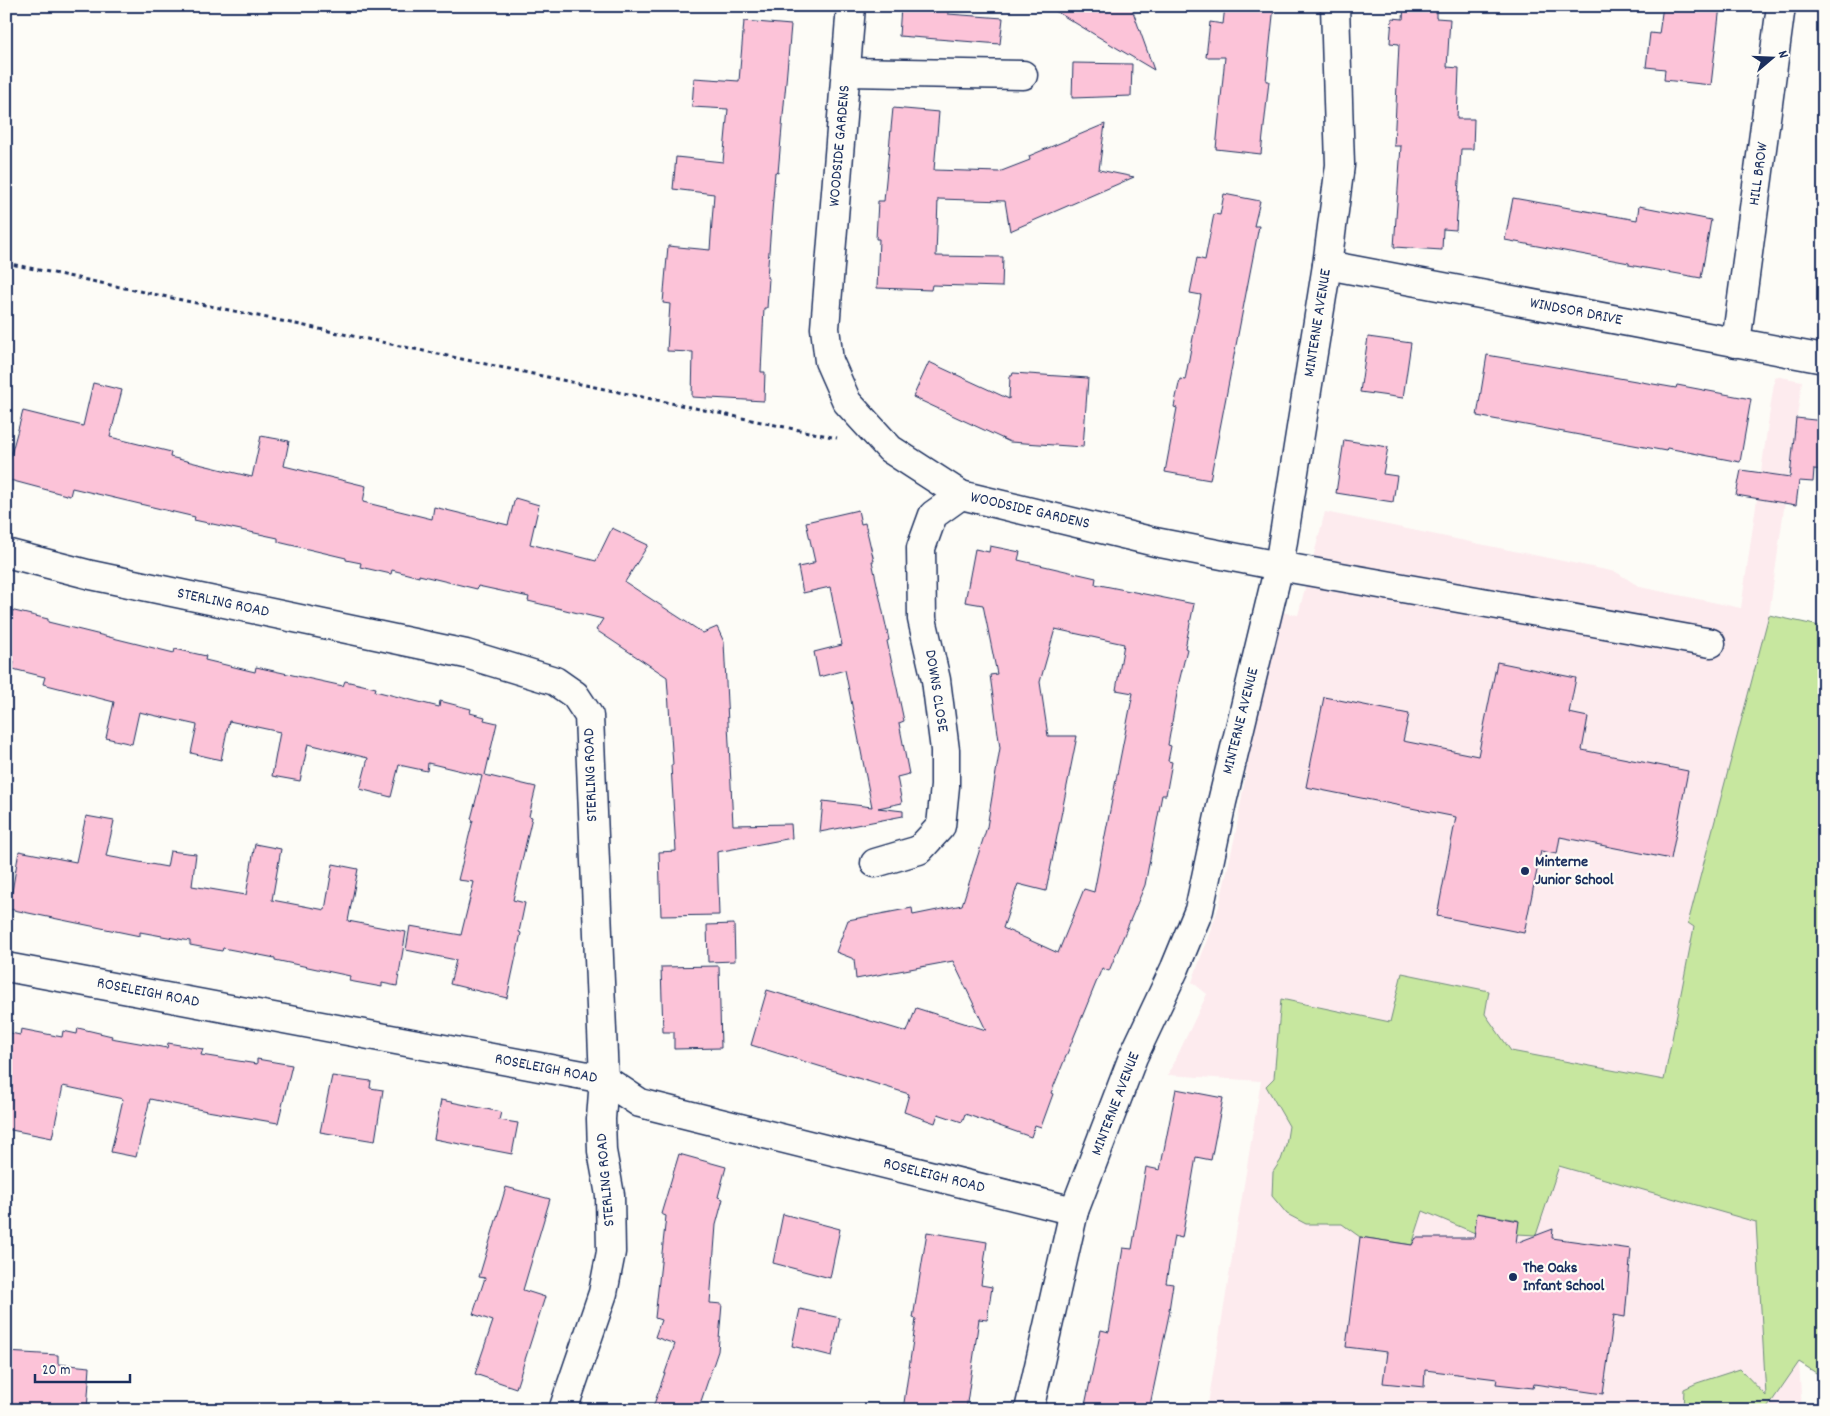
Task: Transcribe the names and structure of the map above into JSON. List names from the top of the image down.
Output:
{
  "streets": {
    "street": [
      "WOODSIDE GARDENS",
      "HILL BROW",
      "WINDSOR DRIVE",
      "MINTERNE AVENUE",
      "STERLING ROAD",
      "DOWNS CLOSE",
      "ROSELEIGH ROAD"
    ]
  },
  "crossings": [
    ["WOODSIDE GARDENS", "MINTERNE AVENUE"],
    ["WOODSIDE GARDENS", "DOWNS CLOSE"],
    ["HILL BROW", "WINDSOR DRIVE"],
    ["WINDSOR DRIVE", "MINTERNE AVENUE"],
    ["MINTERNE AVENUE", "ROSELEIGH ROAD"],
    ["STERLING ROAD", "ROSELEIGH ROAD"]
  ],
  "places": ["Minterne Junior School", "The Oaks Infant School"],
  "scale_bar": "20 m",
  "north": "right"
}
